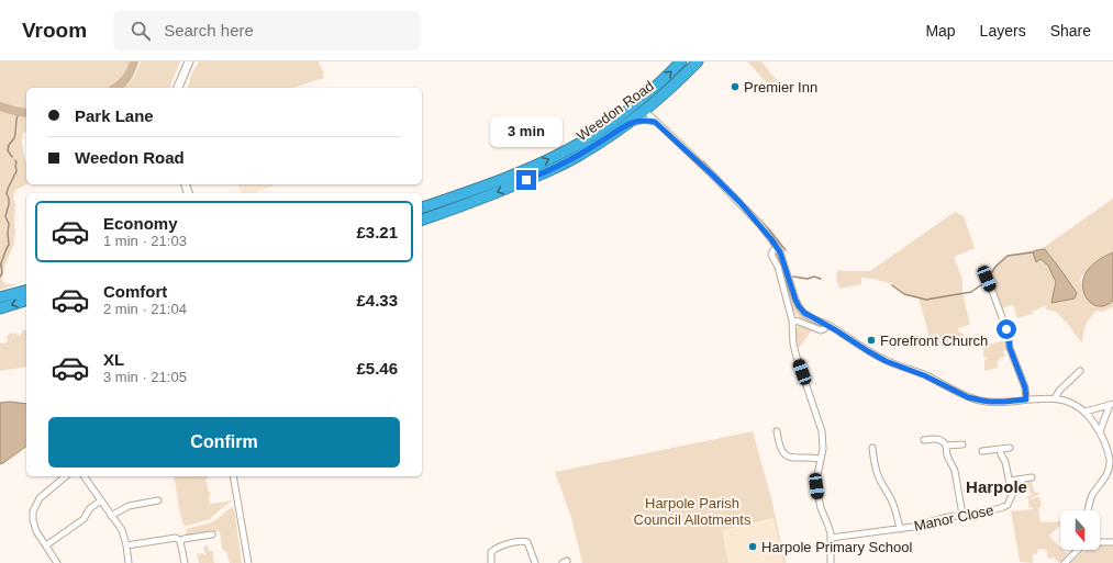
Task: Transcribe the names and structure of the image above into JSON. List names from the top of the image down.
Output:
{
  "streets": {
    "highway": ["Weedon Road"],
    "street": ["Manor Close"]
  },
  "districts": ["Harpole"],
  "parks": ["Harpole Parish Council Allotments"],
  "places": ["Premier Inn", "Forefront Church", "Harpole Primary School"],
  "north": "bottom",
  "page": {
    "header": "Vroom",
    "search": "Search here",
    "nav": ["Map", "Layers", "Share"],
    "banner": ["Park Lane", "Weedon Road"],
    "bubble": "3 min",
    "list": [
      {
        "name": "Economy",
        "note": "1 min · 21:03",
        "value": "£3.21"
      },
      {
        "name": "Comfort",
        "note": "2 min · 21:04",
        "value": "£4.33"
      },
      {
        "name": "XL",
        "note": "3 min · 21:05",
        "value": "£5.46"
      }
    ],
    "buttons": "Confirm"
  }
}
